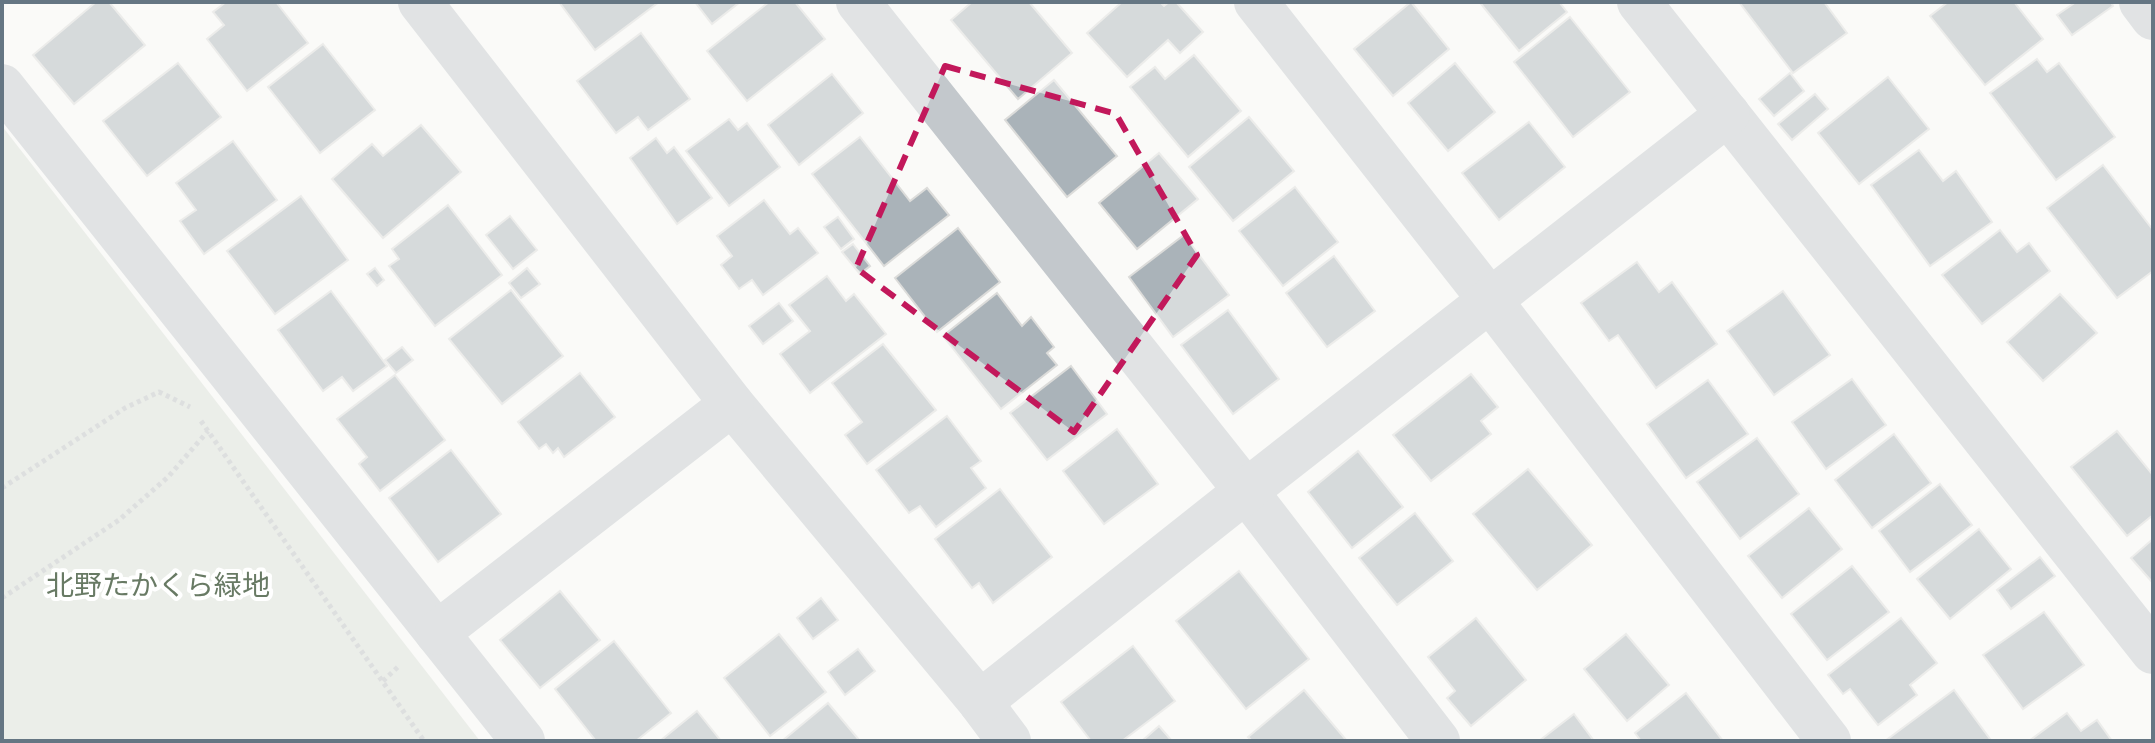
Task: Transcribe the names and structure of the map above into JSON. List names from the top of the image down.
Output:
{
  "parks": ["北野たかくら緑地"]
}
